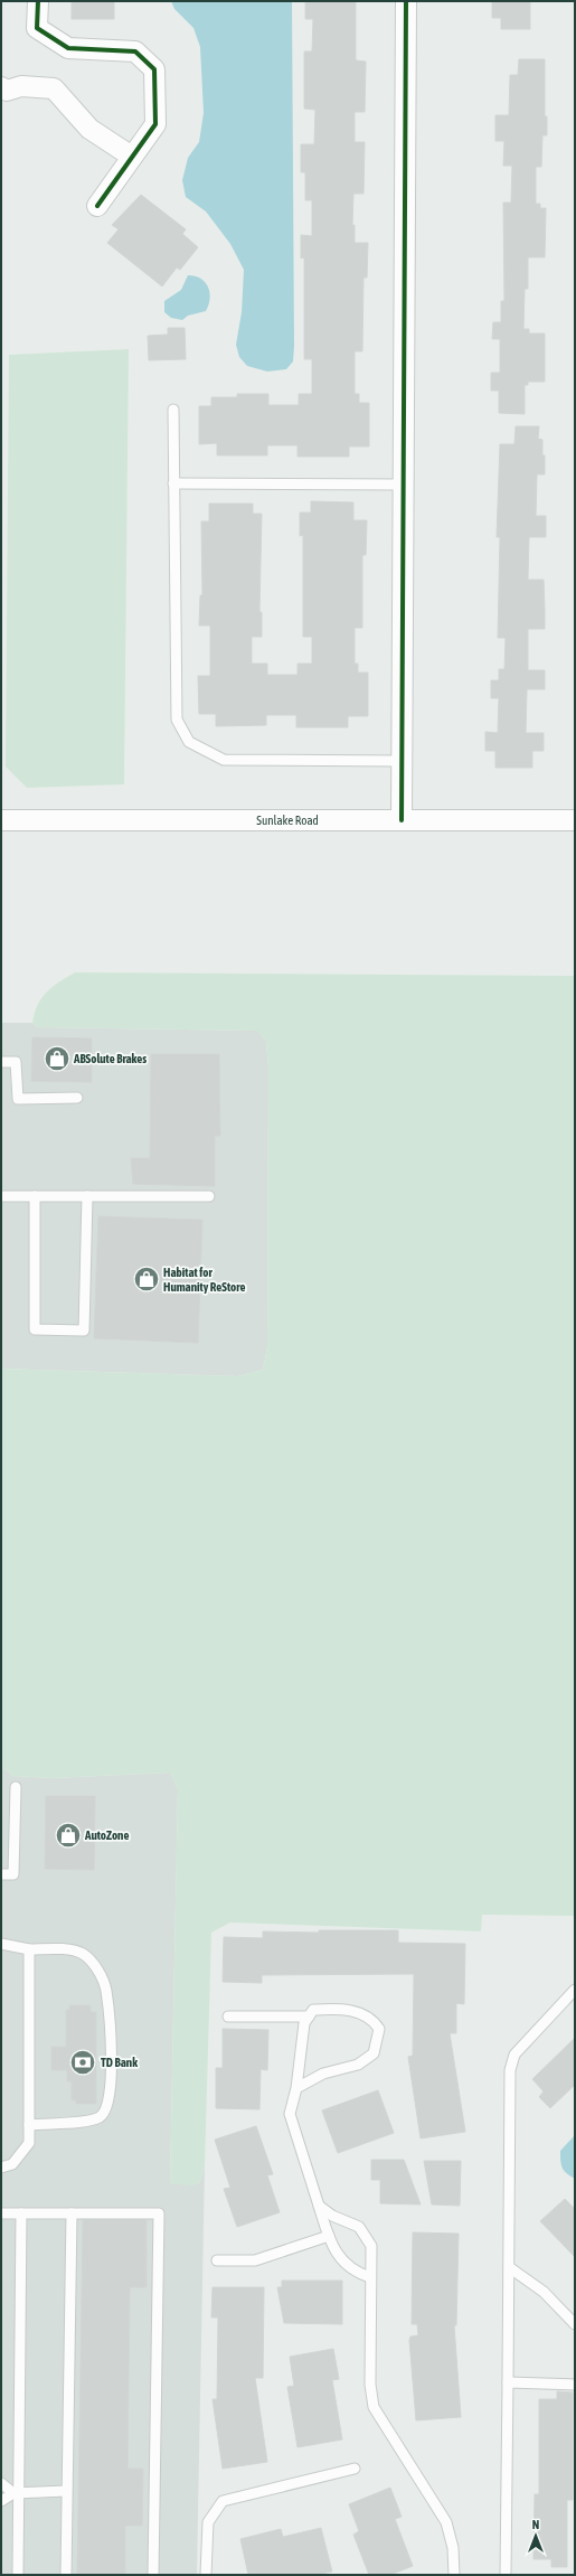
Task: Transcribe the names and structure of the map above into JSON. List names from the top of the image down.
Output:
{
  "streets": {
    "street": ["Sunlake Road"]
  },
  "places": {
    "shop": ["ABSolute Brakes", "Habitat for Humanity ReStore", "AutoZone"],
    "bank": ["TD Bank"]
  },
  "north": "top"
}
